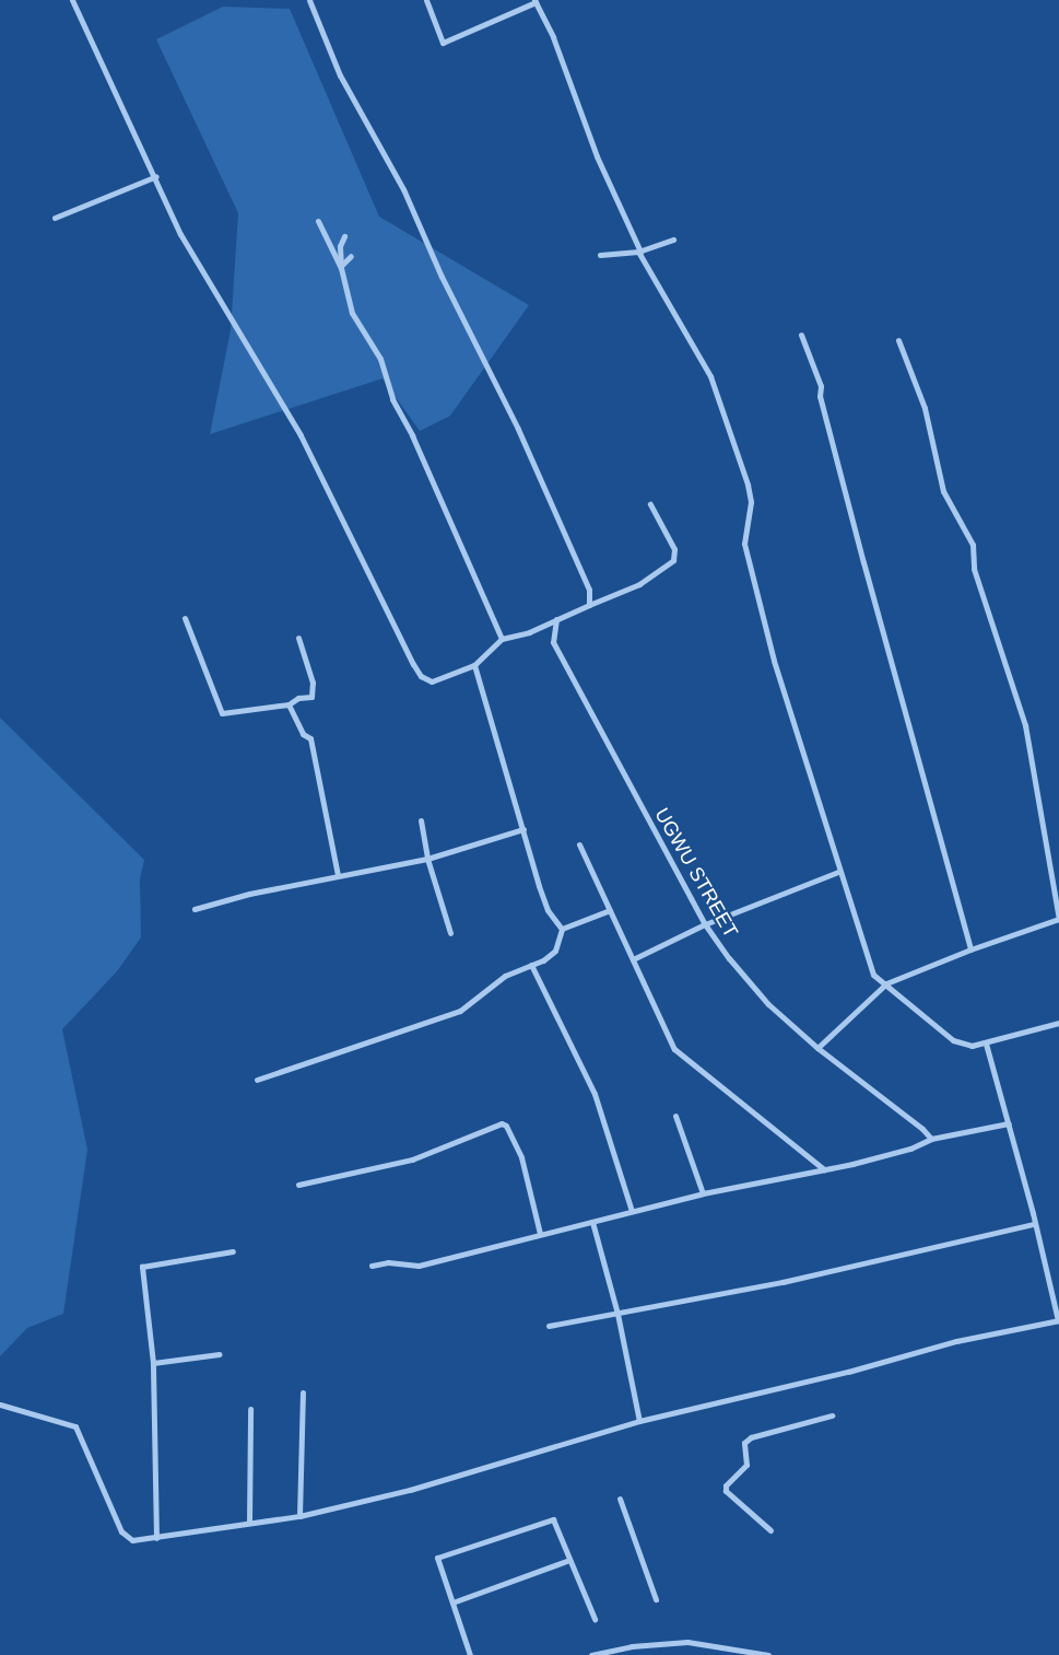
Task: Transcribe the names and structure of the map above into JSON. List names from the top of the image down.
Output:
{
  "streets": {
    "street": ["UGWU STREET"]
  }
}
